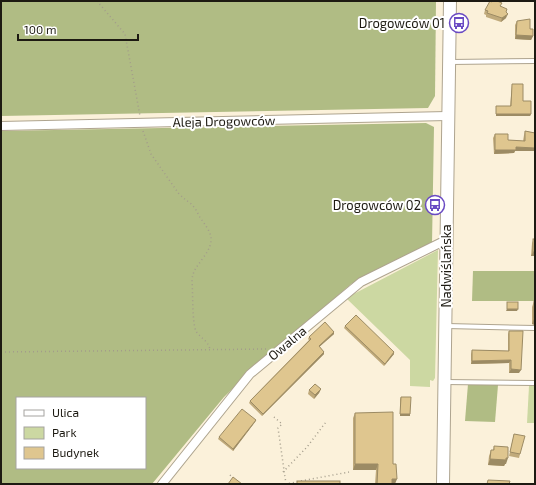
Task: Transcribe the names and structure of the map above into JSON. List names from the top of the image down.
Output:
{
  "streets": {
    "main road": ["Nadwiślańska"],
    "street": ["Aleja Drogowców", "Owalna"]
  },
  "crossings": [
    ["Aleja Drogowców", "Nadwiślańska"],
    ["Nadwiślańska", "Owalna"]
  ],
  "places": {
    "bus stop": ["Drogowców 01", "Drogowców 02"]
  },
  "legend": ["Ulica", "Park", "Budynek"],
  "scale_bar": "100 m"
}
